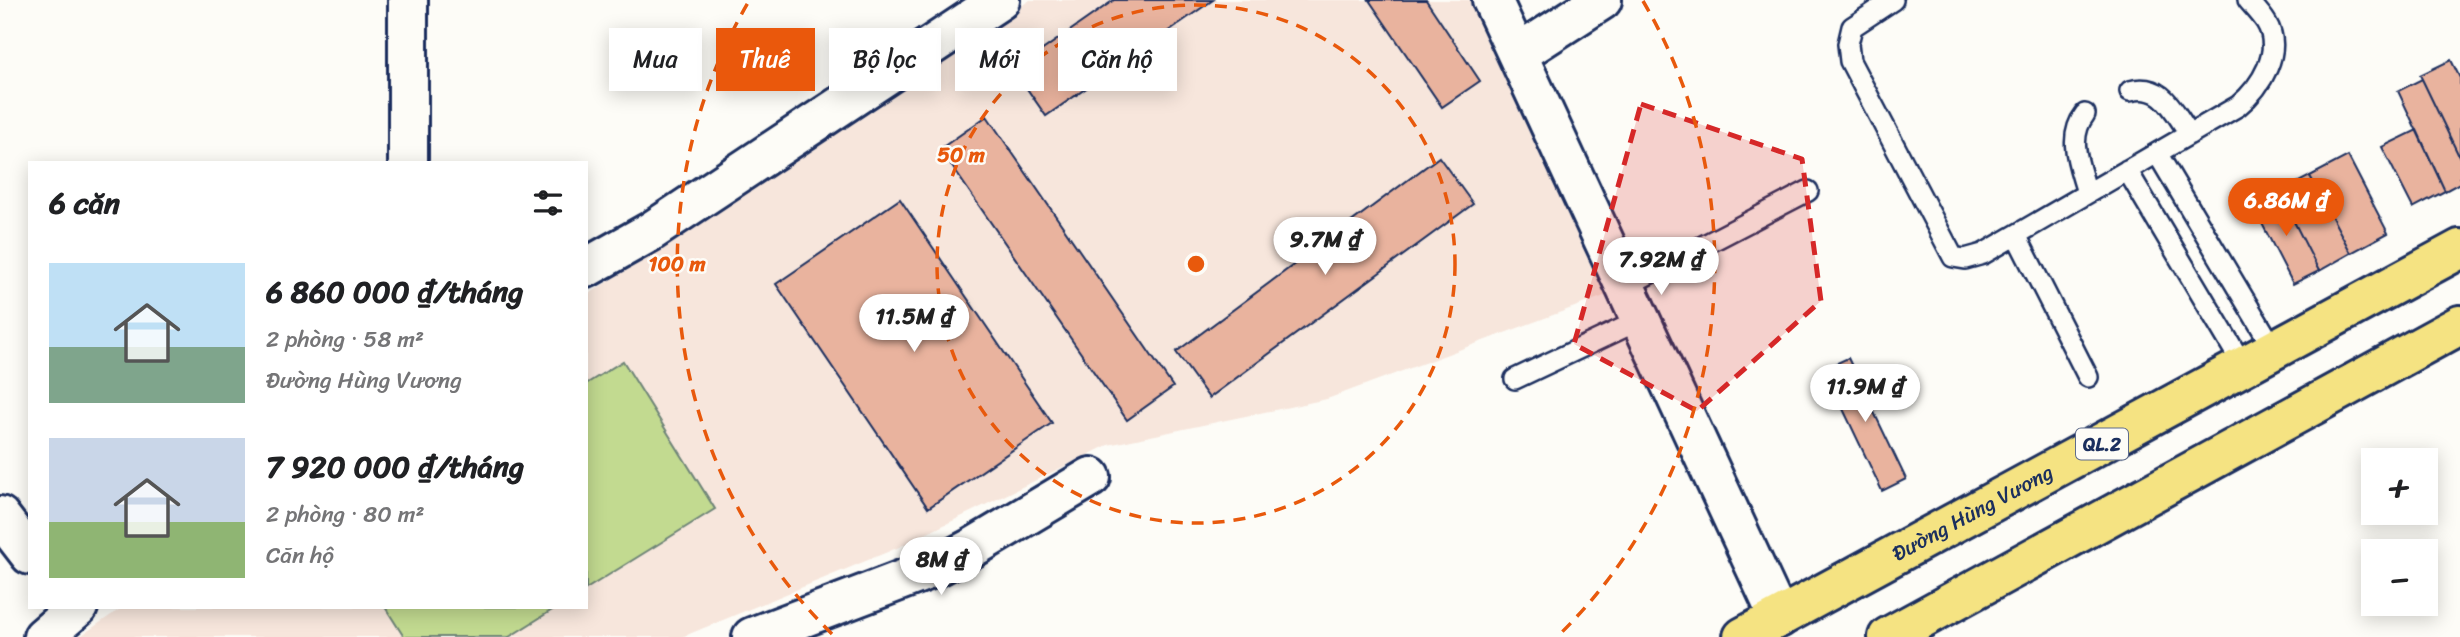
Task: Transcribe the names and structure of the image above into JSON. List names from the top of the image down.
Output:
{
  "streets": {
    "highway": ["QL.2", "Đường Hùng Vương"]
  },
  "page": {
    "chip": [
      "Mua",
      "Thuê",
      "Bộ lọc",
      "Mới",
      "Căn hộ"
    ],
    "heading": "6 căn",
    "price": [
      "6.86M ₫",
      "9.7M ₫",
      "7.92M ₫",
      "11.5M ₫",
      "11.9M ₫",
      "8M ₫"
    ],
    "list": [
      {
        "name": "6 860 000 ₫/tháng",
        "note": "2 phòng · 58 m² · Đường Hùng Vương"
      },
      {
        "name": "7 920 000 ₫/tháng",
        "note": "2 phòng · 80 m² · Căn hộ"
      }
    ],
    "map_buttons": ["+", "−"]
  },
  "rings": ["50 m", "100 m"]
}
